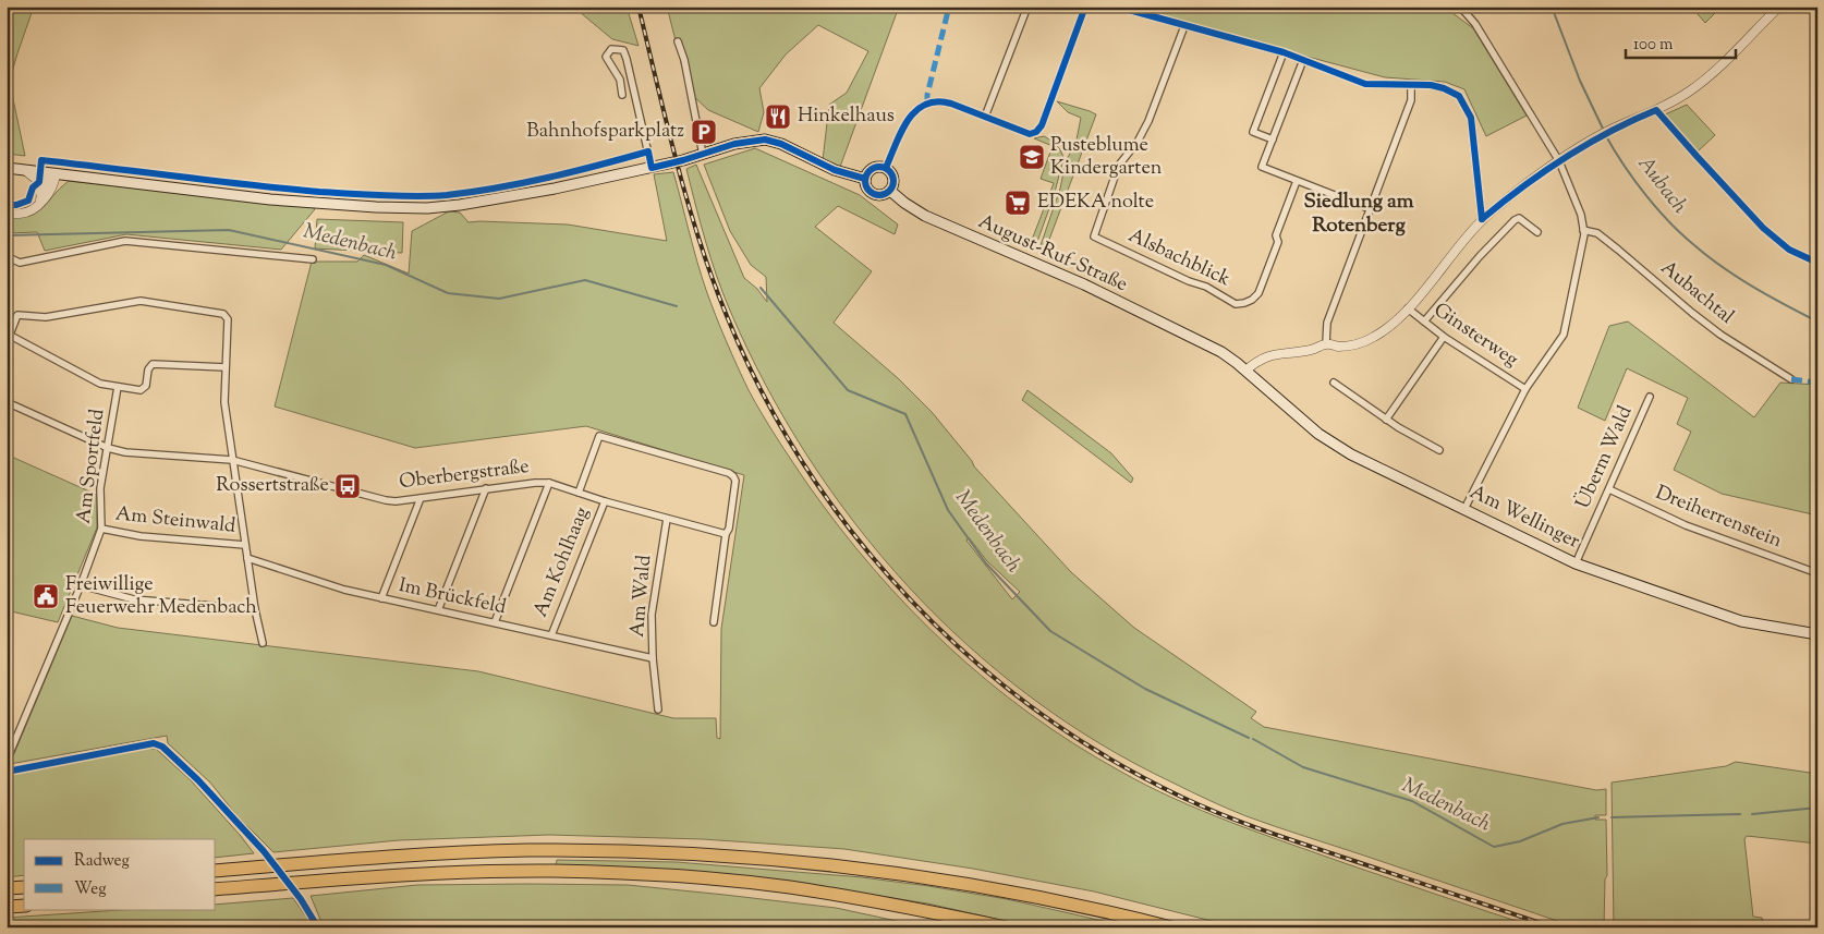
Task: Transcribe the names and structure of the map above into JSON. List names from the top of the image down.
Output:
{
  "streets": {
    "main road": ["August-Ruf-Straße", "Am Wellinger"],
    "street": [
      "Alsbachblick",
      "Aubachtal",
      "Ginsterweg",
      "Überm Wald",
      "Am Sportfeld",
      "Oberbergstraße",
      "Dreiherrenstein",
      "Am Steinwald",
      "Am Kohlhaag",
      "Am Wald",
      "Im Brückfeld"
    ]
  },
  "crossings": [
    ["August-Ruf-Straße", "Am Wellinger"],
    ["Überm Wald", "Am Wellinger"],
    ["Überm Wald", "Dreiherrenstein"],
    ["Am Sportfeld", "Oberbergstraße"],
    ["Am Sportfeld", "Am Steinwald"],
    ["Oberbergstraße", "Am Kohlhaag"],
    ["Oberbergstraße", "Am Wald"],
    ["Am Kohlhaag", "Im Brückfeld"],
    ["Am Wald", "Im Brückfeld"]
  ],
  "districts": ["Siedlung am Rotenberg"],
  "water": ["Aubach", "Medenbach"],
  "places": {
    "restaurant": ["Hinkelhaus"],
    "parking": ["Bahnhofsparkplatz"],
    "school or university": ["Pusteblume Kindergarten"],
    "supermarket": ["EDEKA nolte"],
    "bus stop": ["Rossertstraße"],
    "public building": ["Freiwillige Feuerwehr Medenbach"]
  },
  "legend": ["Radweg", "Weg"],
  "scale_bar": "100 m"
}
